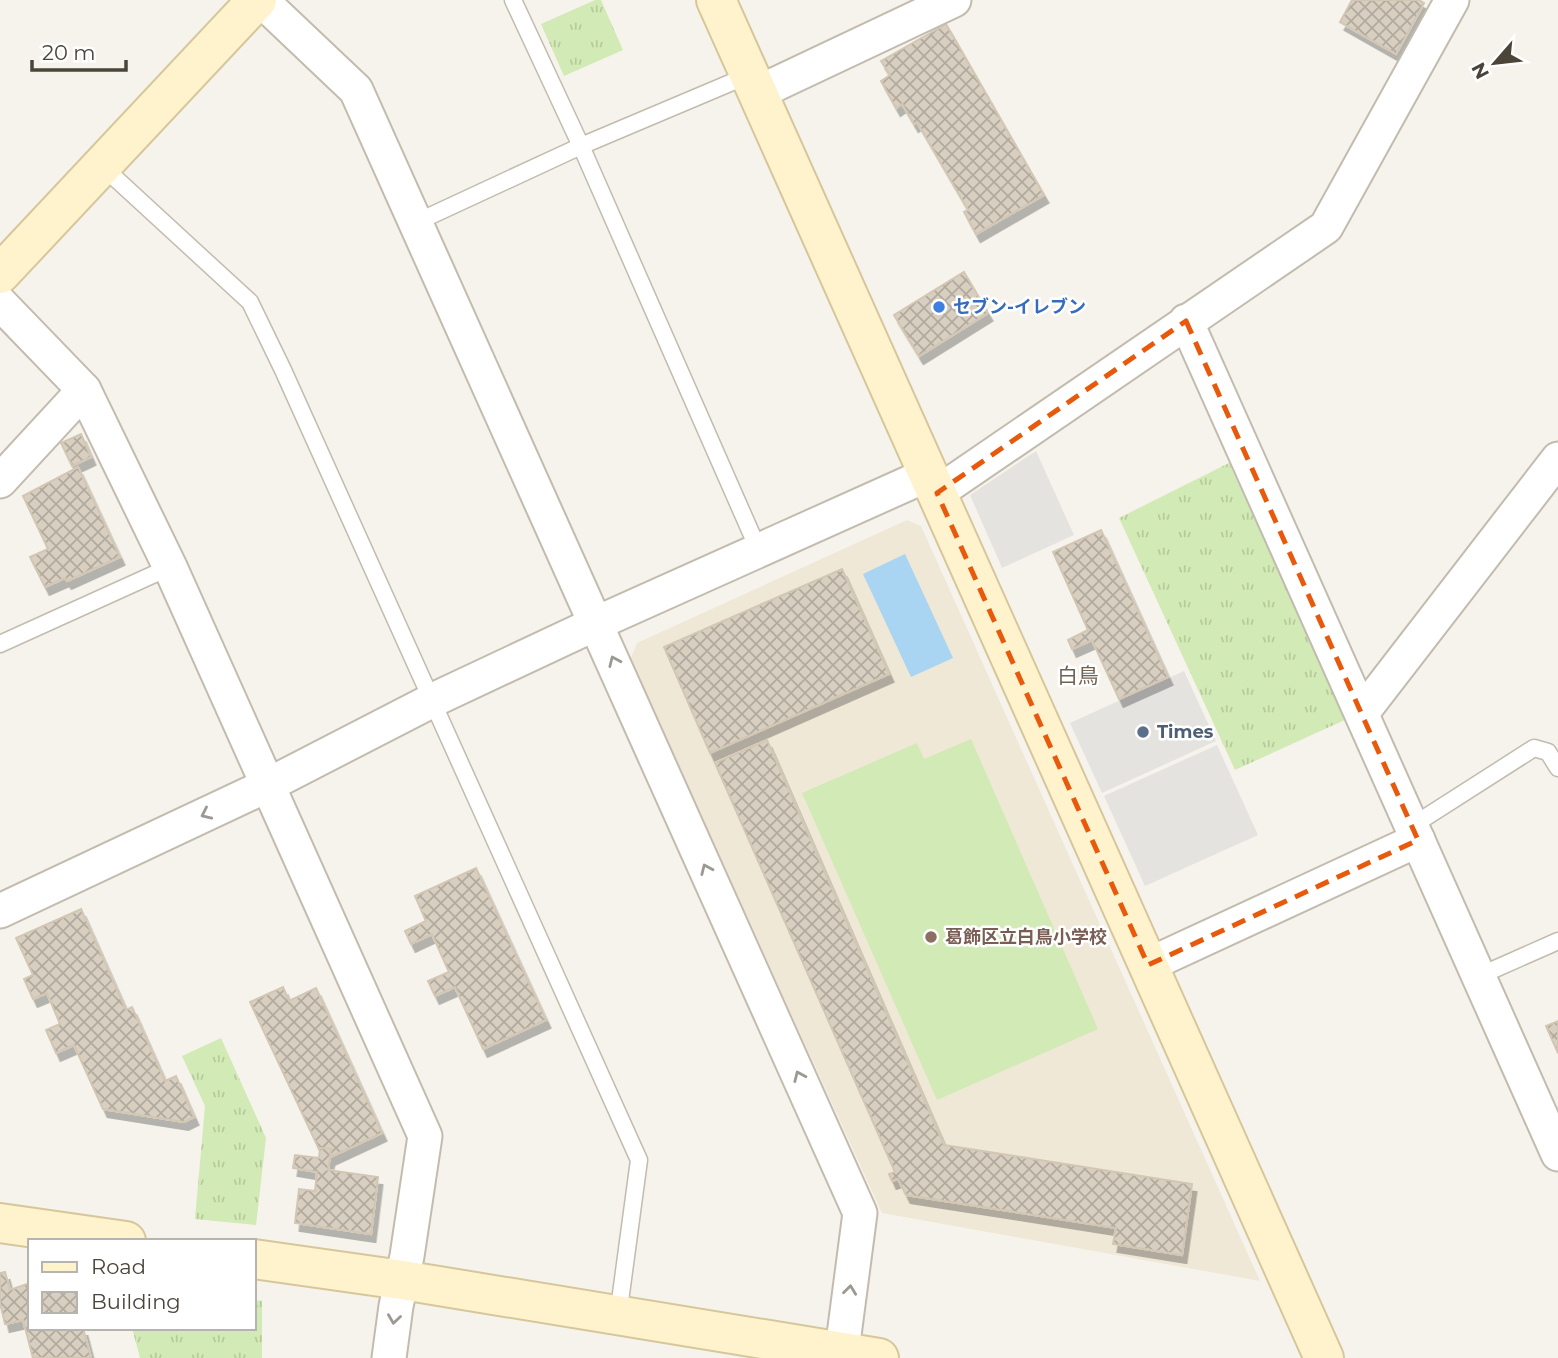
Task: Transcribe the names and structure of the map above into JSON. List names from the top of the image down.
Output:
{
  "districts": ["白鳥"],
  "places": ["セブン-イレブン", "Times", "葛飾区立白鳥小学校"],
  "legend": ["Road", "Building"],
  "scale_bar": "20 m",
  "north": "bottom left"
}
